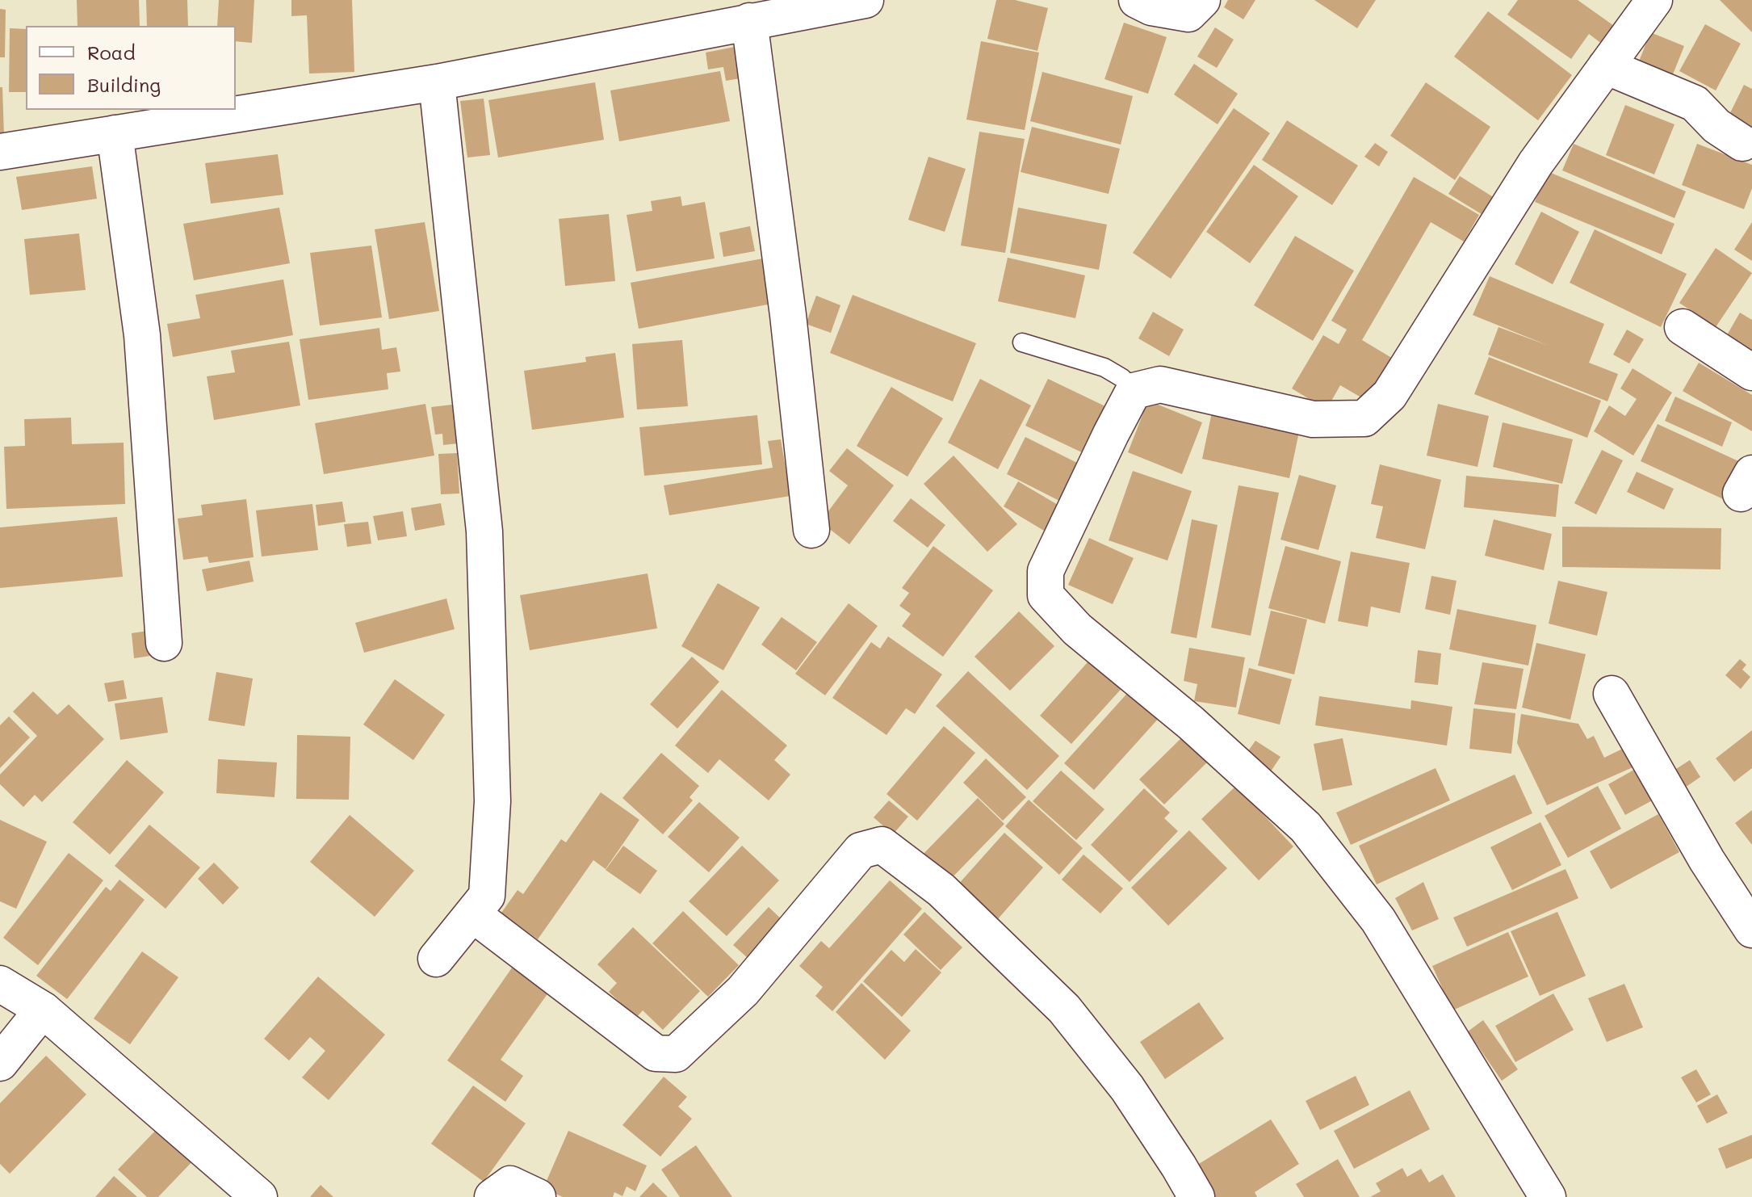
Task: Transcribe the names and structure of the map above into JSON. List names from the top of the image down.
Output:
{
  "legend": ["Road", "Building"]
}
